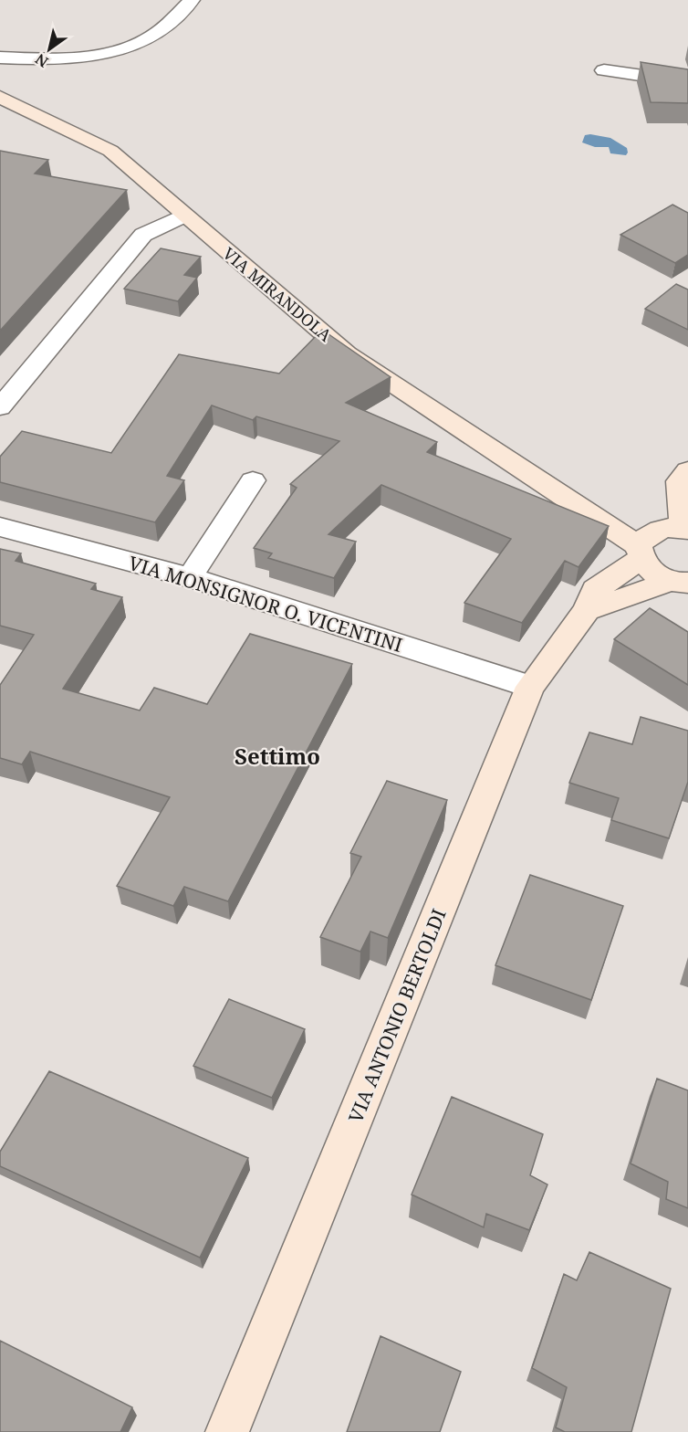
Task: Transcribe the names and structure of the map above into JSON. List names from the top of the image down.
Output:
{
  "streets": {
    "street": ["VIA MIRANDOLA", "VIA MONSIGNOR O. VICENTINI", "VIA ANTONIO BERTOLDI"]
  },
  "crossings": [
    ["VIA MIRANDOLA", "VIA ANTONIO BERTOLDI"],
    ["VIA MONSIGNOR O. VICENTINI", "VIA ANTONIO BERTOLDI"]
  ],
  "districts": ["Settimo"],
  "north": "bottom left"
}
